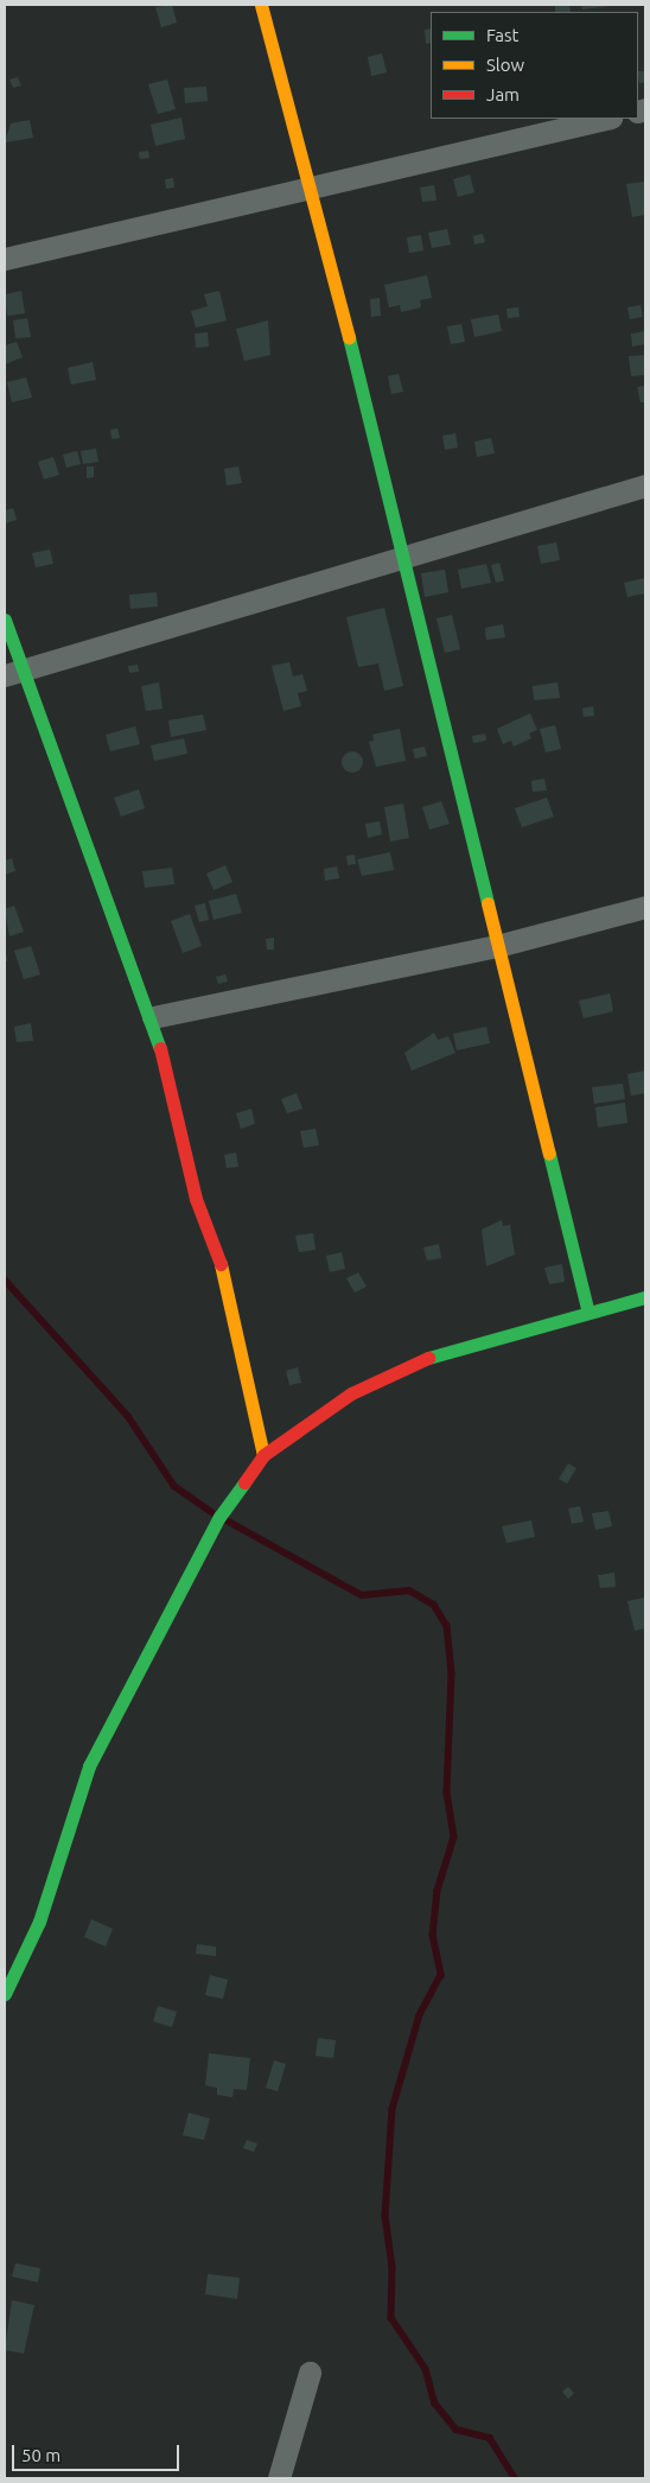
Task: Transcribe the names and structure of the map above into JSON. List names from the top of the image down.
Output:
{
  "legend": ["Fast", "Slow", "Jam"],
  "scale_bar": "50 m"
}
